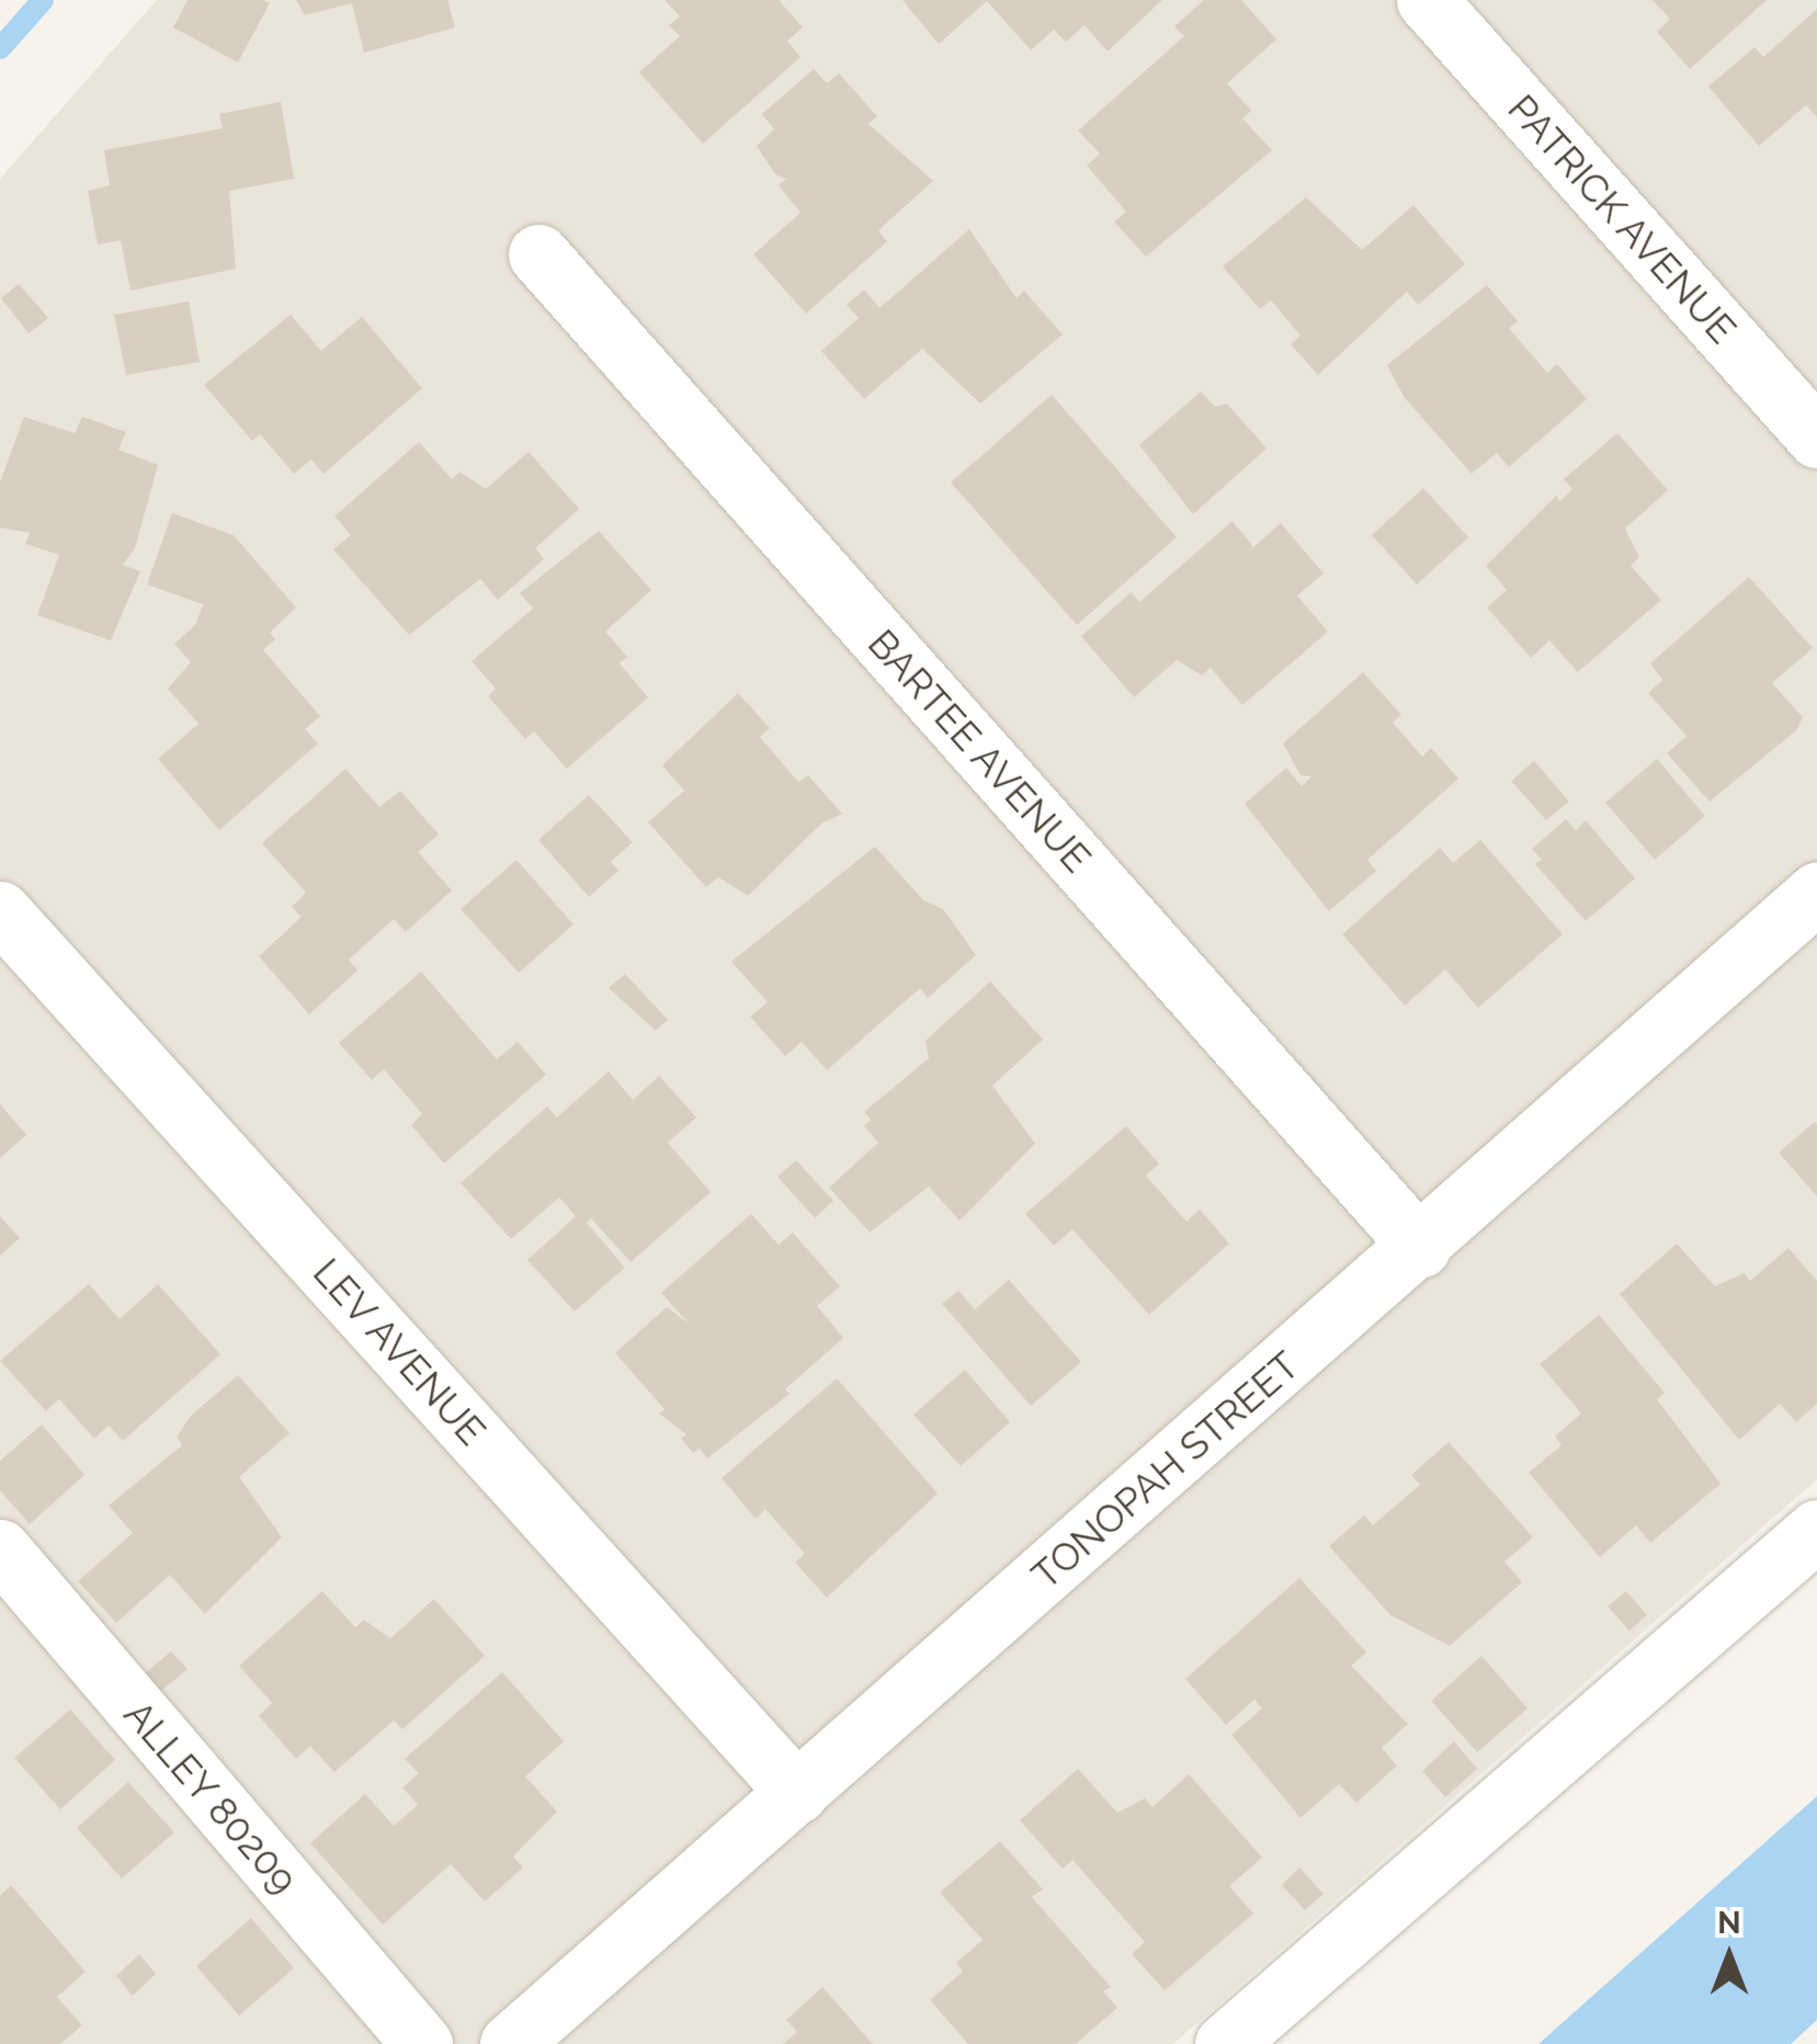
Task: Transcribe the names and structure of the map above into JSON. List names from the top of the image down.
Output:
{
  "streets": {
    "street": [
      "PATRICK AVENUE",
      "BARTEE AVENUE",
      "LEV AVENUE",
      "TONOPAH STREET",
      "ALLEY 80209"
    ]
  },
  "crossings": [
    ["BARTEE AVENUE", "TONOPAH STREET"],
    ["LEV AVENUE", "TONOPAH STREET"]
  ],
  "north": "top"
}
